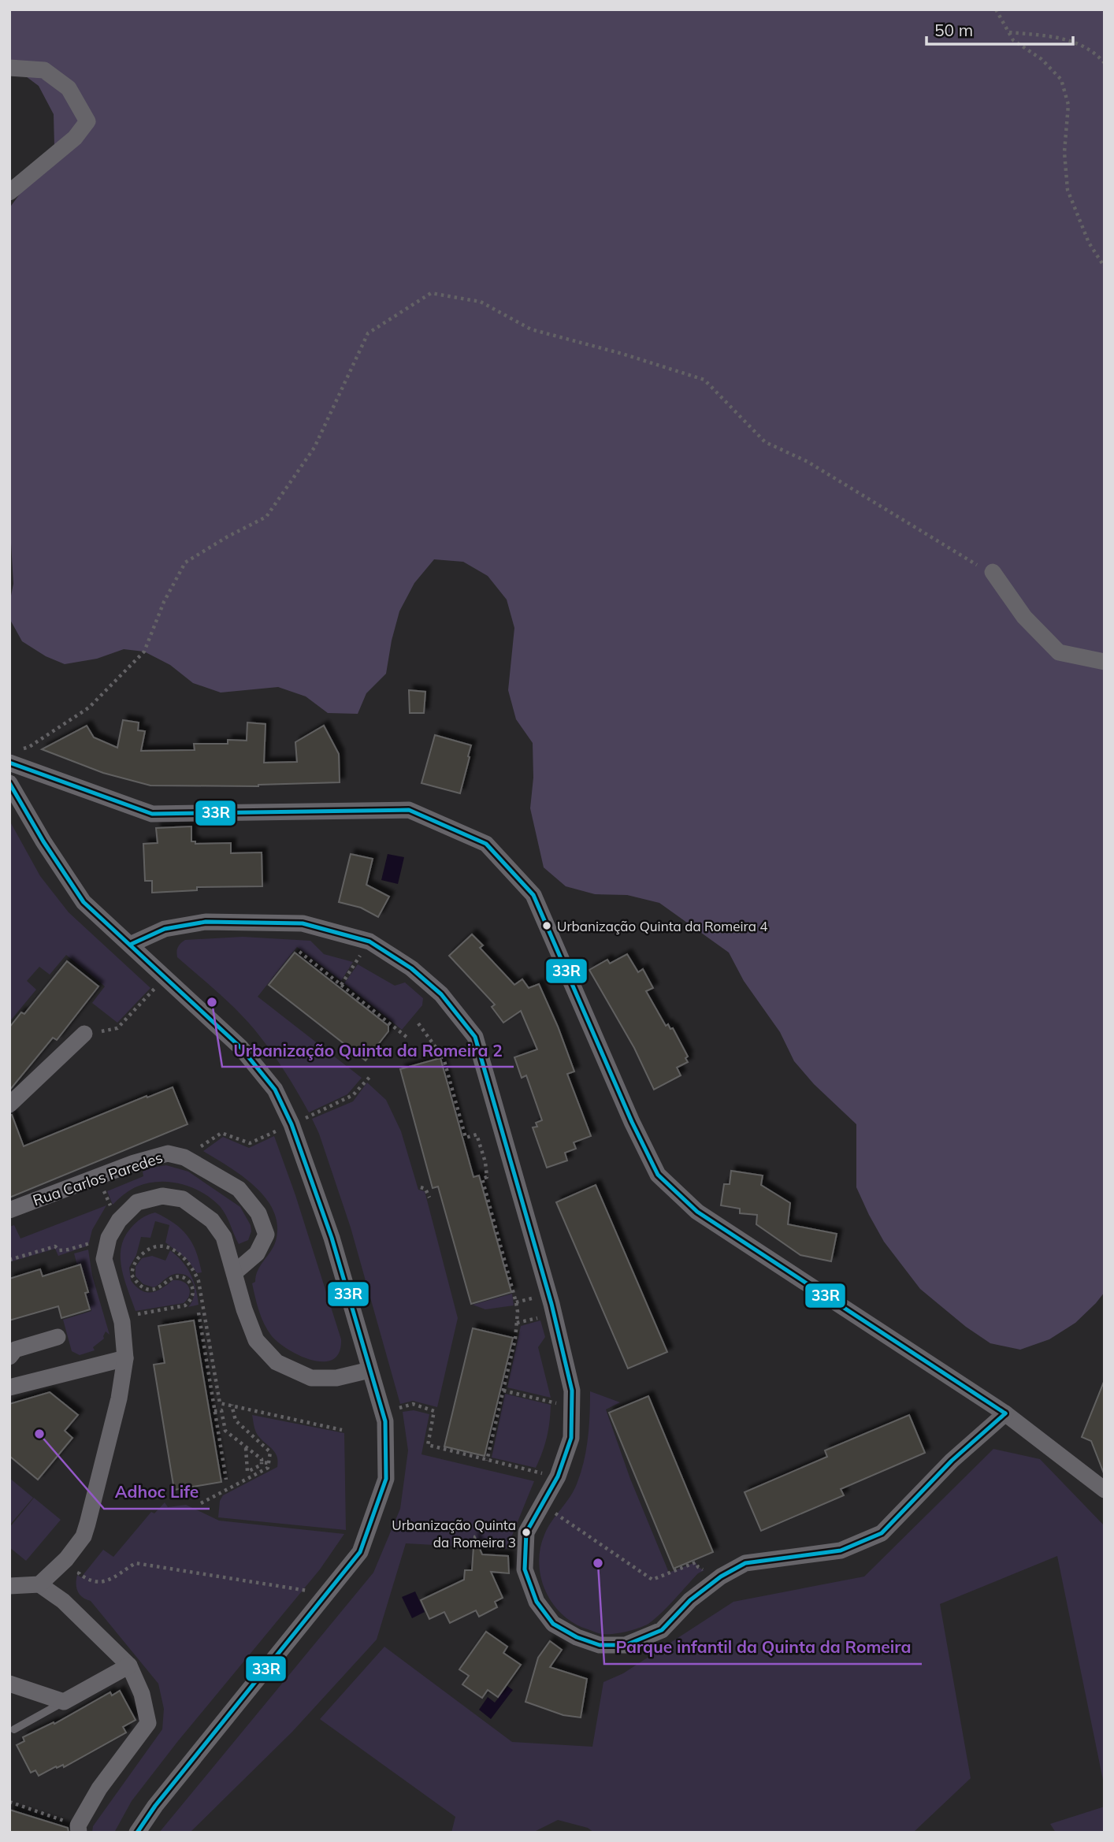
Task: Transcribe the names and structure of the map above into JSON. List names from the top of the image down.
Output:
{
  "streets": {
    "street": ["Rua Carlos Paredes"]
  },
  "places": [
    "Urbanização Quinta da Romeira 4",
    "Urbanização Quinta da Romeira 2",
    "Adhoc Life",
    "Urbanização Quinta da Romeira 3",
    "Parque infantil da Quinta da Romeira"
  ],
  "lines": ["transit line 33R"],
  "scale_bar": "50 m"
}
